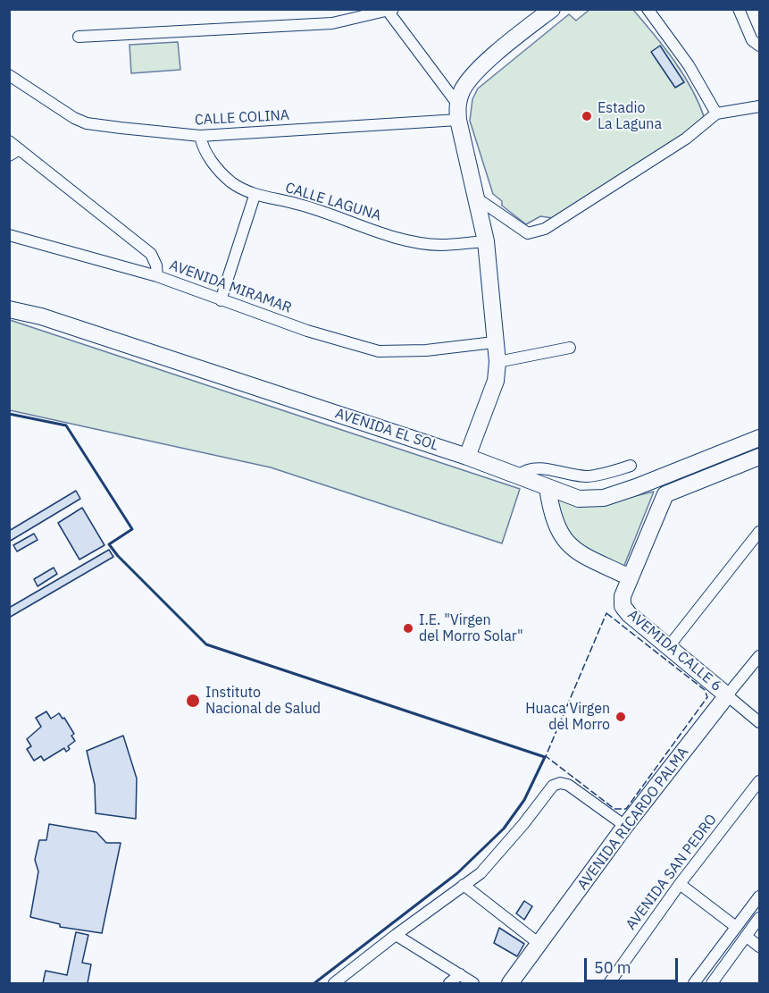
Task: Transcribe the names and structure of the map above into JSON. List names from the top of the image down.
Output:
{
  "streets": {
    "street": [
      "CALLE COLINA",
      "CALLE LAGUNA",
      "AVENIDA MIRAMAR",
      "AVENIDA EL SOL",
      "AVEMIDA CALLE 6",
      "AVENIDA RICARDO PALMA",
      "AVENIDA SAN PEDRO"
    ]
  },
  "crossings": [
    ["CALLE COLINA", "CALLE LAGUNA"],
    ["AVEMIDA CALLE 6", "AVENIDA RICARDO PALMA"]
  ],
  "places": [
    "Estadio La Laguna",
    "I.E. \"Virgen del Morro Solar\"",
    "Instituto Nacional de Salud",
    "Huaca Virgen del Morro"
  ],
  "scale_bar": "50 m"
}
